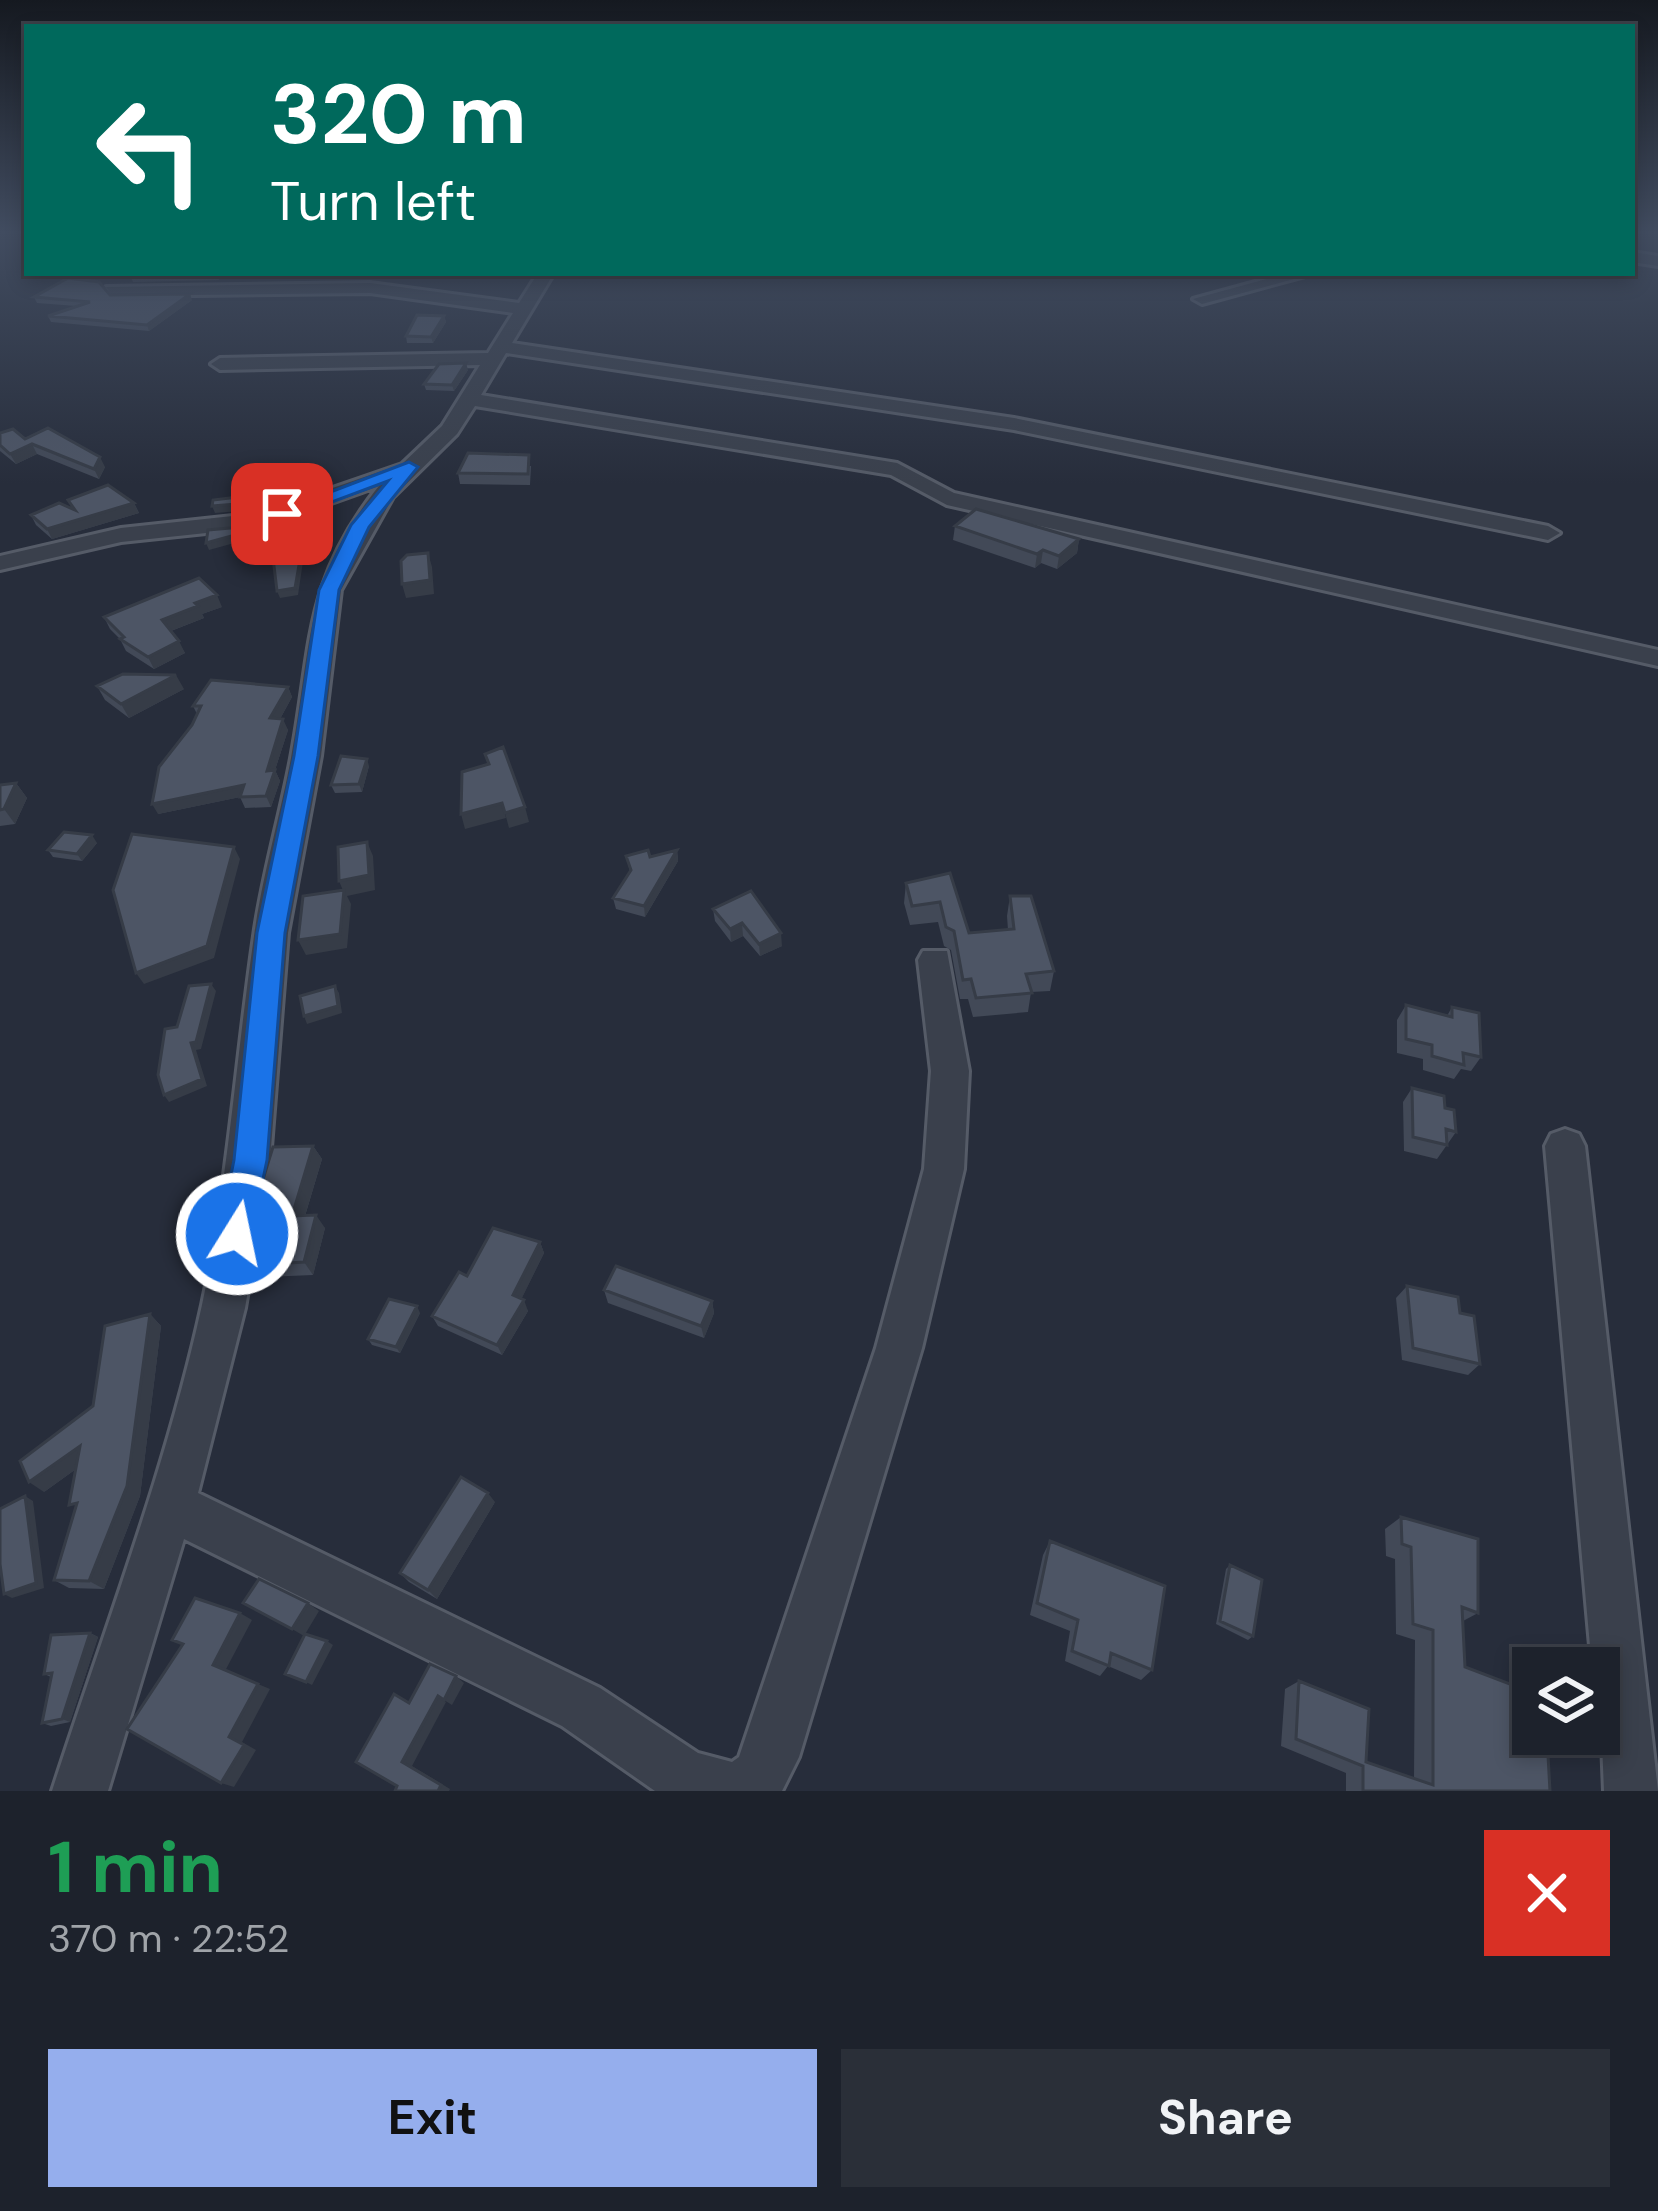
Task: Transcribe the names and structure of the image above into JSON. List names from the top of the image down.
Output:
{
  "page": {
    "turn": ["320 m", "Turn left"],
    "heading": ["1 min", "370 m · 22:52"],
    "buttons": ["Exit", "Share"]
  }
}
